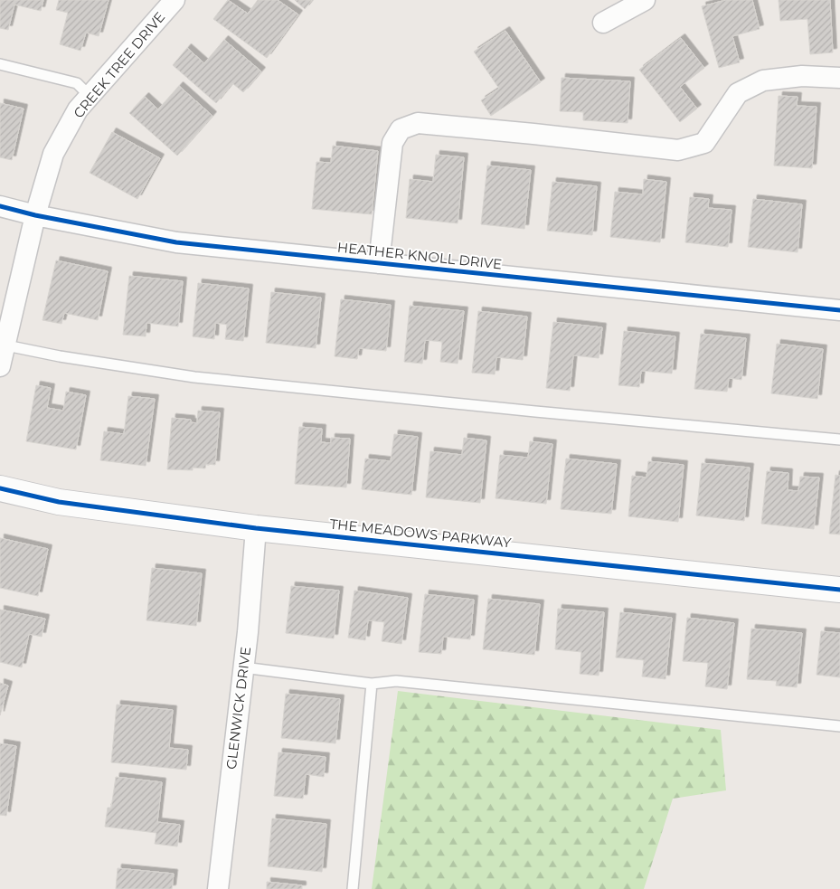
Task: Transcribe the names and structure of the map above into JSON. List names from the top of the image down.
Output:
{
  "streets": {
    "street": [
      "CREEK TREE DRIVE",
      "HEATHER KNOLL DRIVE",
      "THE MEADOWS PARKWAY",
      "GLENWICK DRIVE"
    ]
  },
  "crossings": [
    ["CREEK TREE DRIVE", "HEATHER KNOLL DRIVE"],
    ["THE MEADOWS PARKWAY", "GLENWICK DRIVE"]
  ]
}
